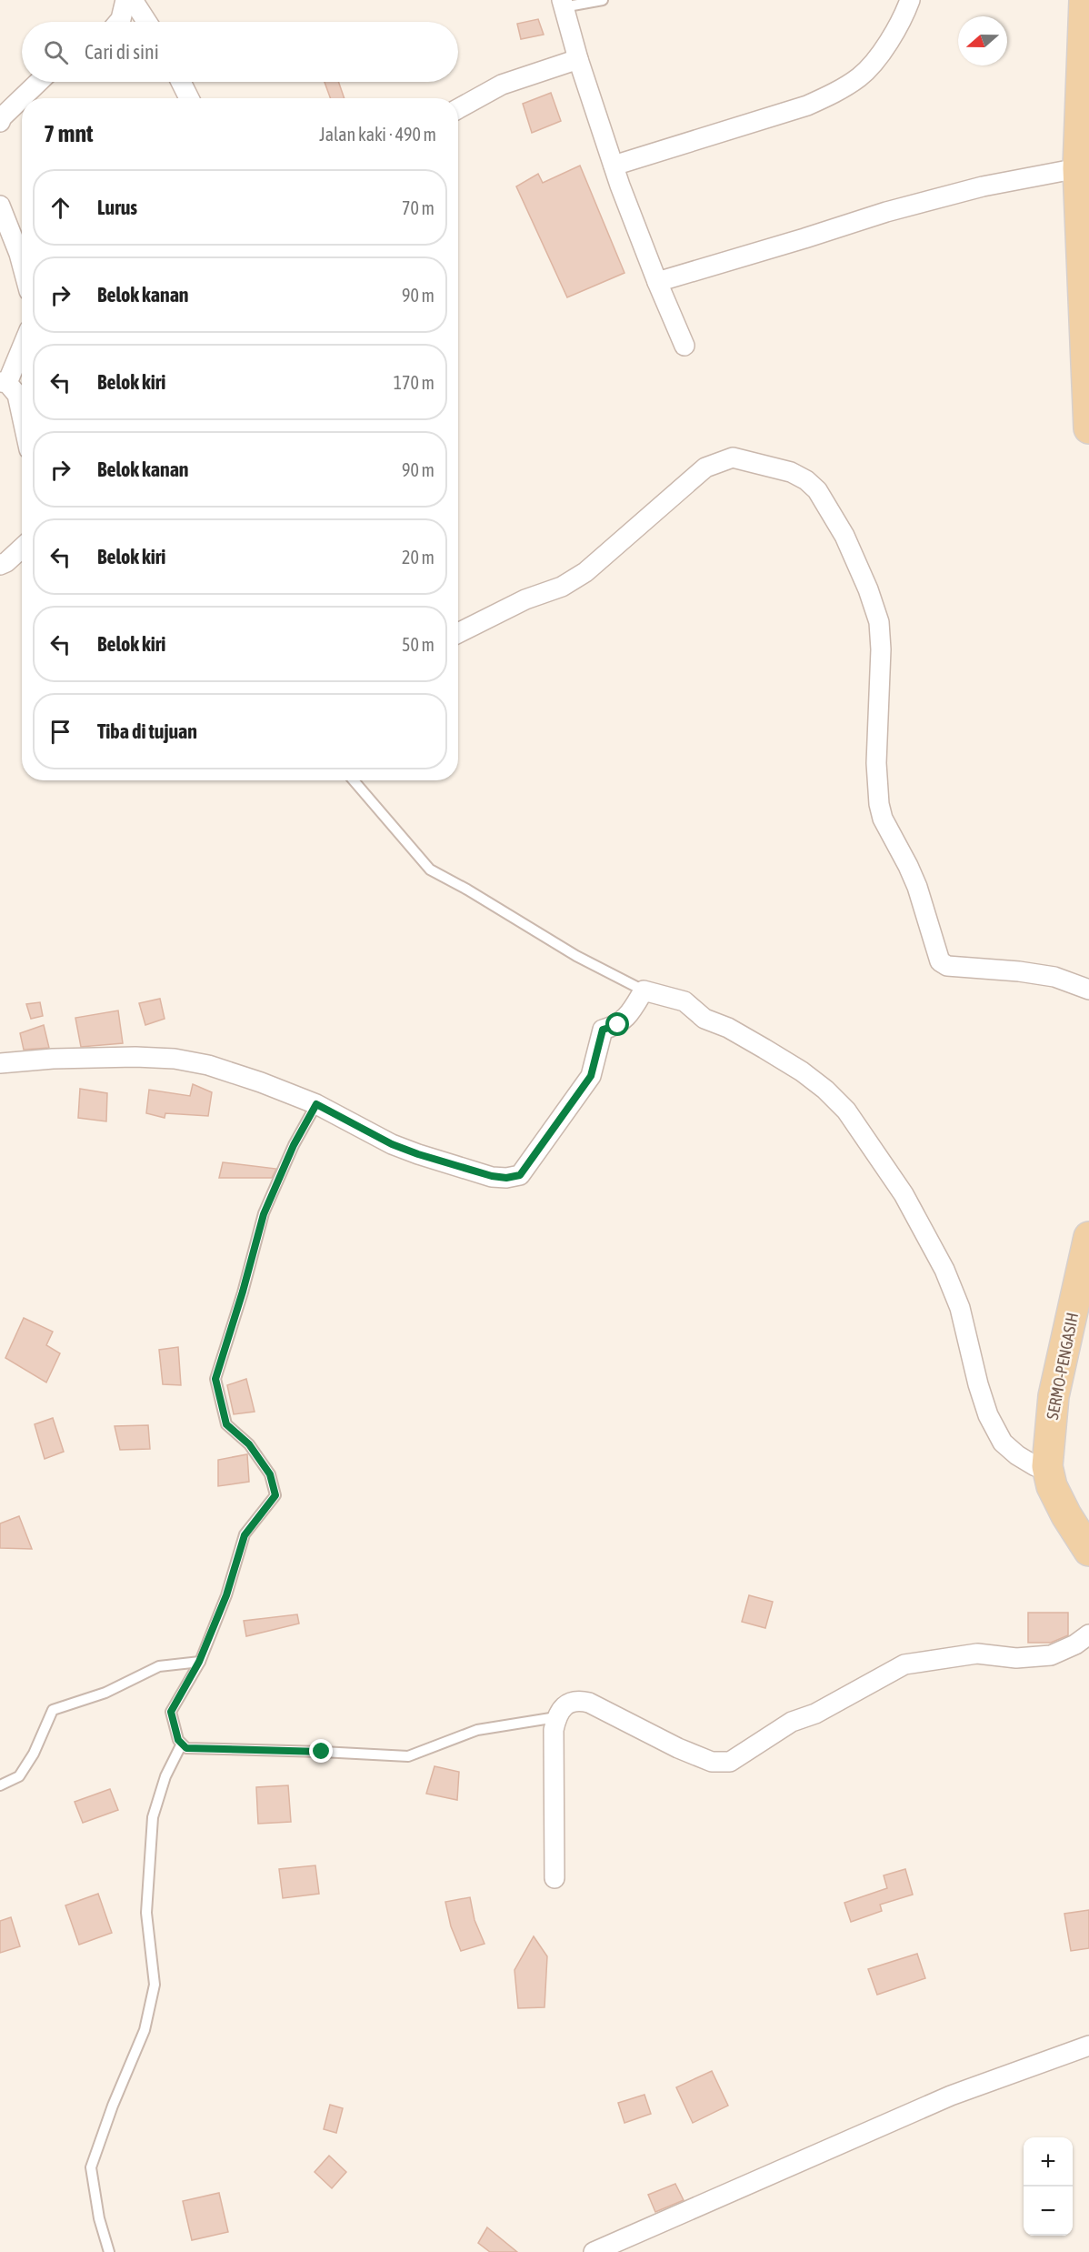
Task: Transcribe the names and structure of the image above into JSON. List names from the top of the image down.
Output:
{
  "streets": {
    "main road": ["SERMO-PENGASIH"]
  },
  "north": "left",
  "page": {
    "search": "Cari di sini",
    "heading": ["7 mnt", "Jalan kaki · 490 m"],
    "list": [
      ["Lurus", "70 m"],
      ["Belok kanan", "90 m"],
      ["Belok kiri", "170 m"],
      ["Belok kanan", "90 m"],
      ["Belok kiri", "20 m"],
      ["Belok kiri", "50 m"],
      "Tiba di tujuan"
    ],
    "map_buttons": ["+", "−"]
  }
}
